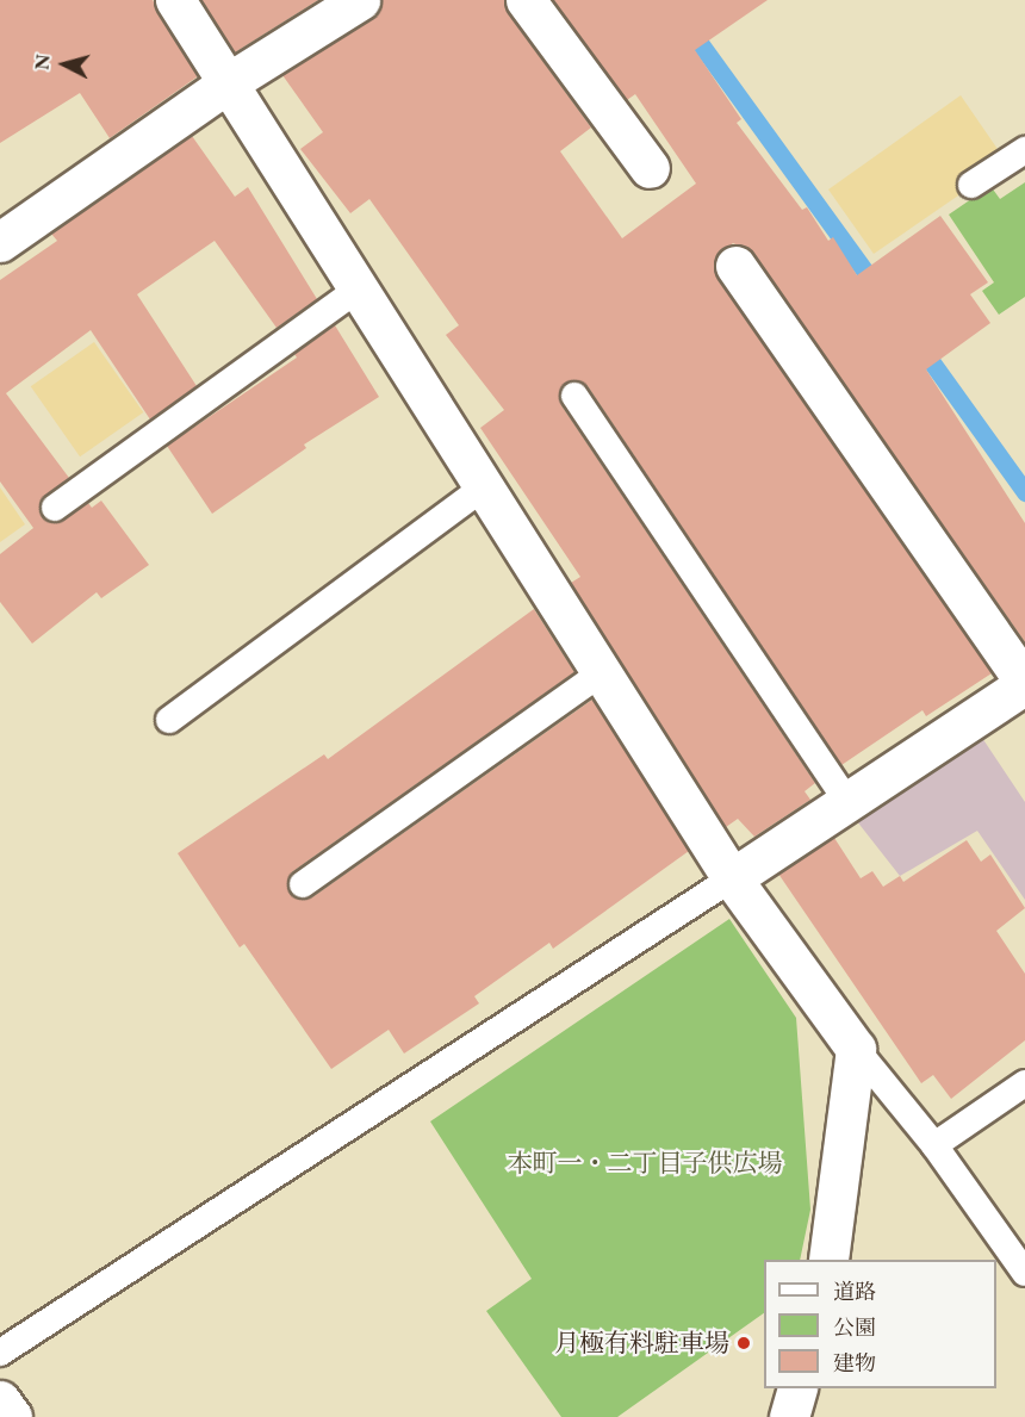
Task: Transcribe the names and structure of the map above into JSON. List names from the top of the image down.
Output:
{
  "parks": ["本町一・二丁目子供広場"],
  "places": ["月極有料駐車場"],
  "legend": ["道路", "公園", "建物"],
  "north": "left"
}
